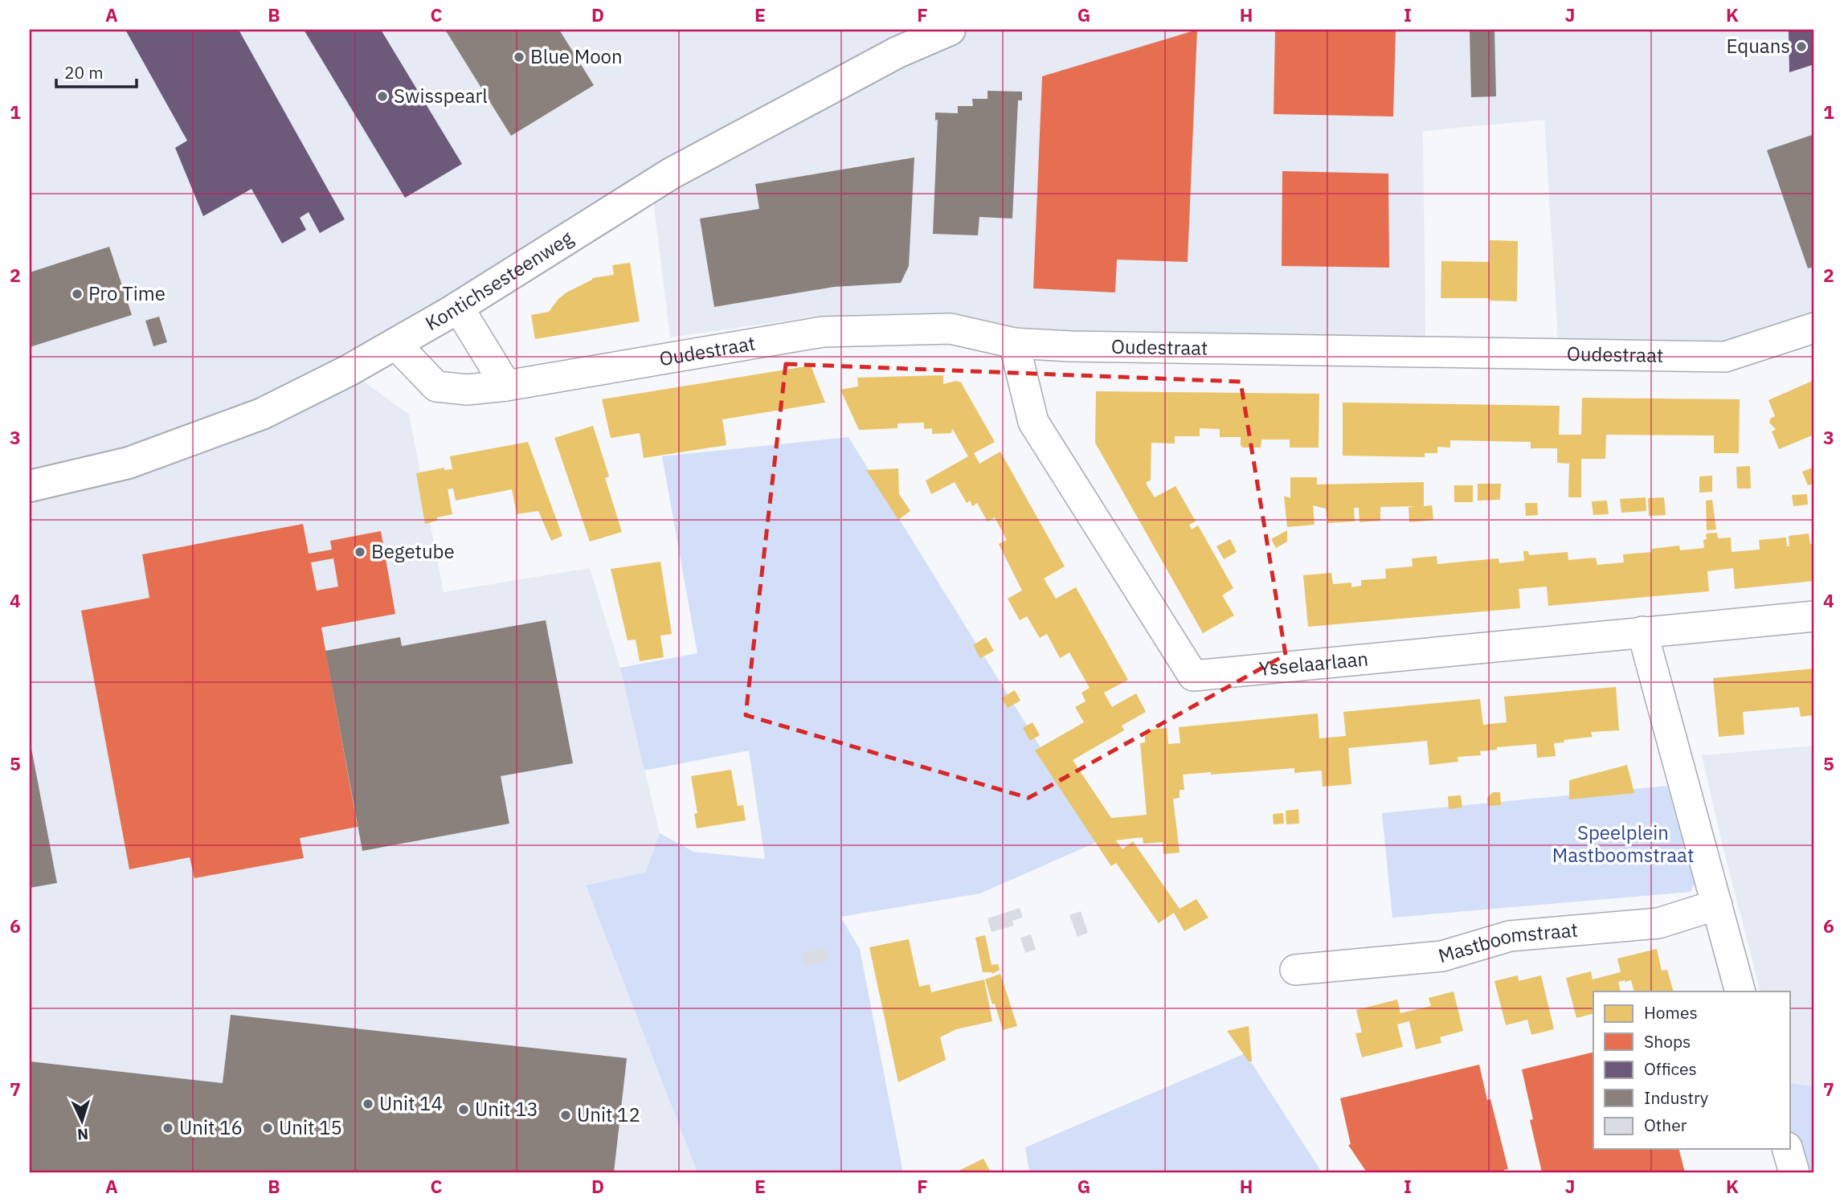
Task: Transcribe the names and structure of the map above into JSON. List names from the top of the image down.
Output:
{
  "streets": {
    "street": [
      "Kontichsesteenweg",
      "Oudestraat",
      "Ysselaarlaan",
      "Mastboomstraat"
    ]
  },
  "crossings": [
    ["Kontichsesteenweg", "Oudestraat"],
    ["Oudestraat", "Ysselaarlaan"]
  ],
  "parks": ["Speelplein Mastboomstraat"],
  "places": [
    "Equans",
    "Blue Moon",
    "Swisspearl",
    "Pro Time",
    "Begetube",
    "Unit 14",
    "Unit 13",
    "Unit 12",
    "Unit 16",
    "Unit 15"
  ],
  "legend": [
    "Homes",
    "Shops",
    "Offices",
    "Industry",
    "Other"
  ],
  "scale_bar": "20 m",
  "north": "bottom",
  "grid": {
    "columns": [
      "A",
      "B",
      "C",
      "D",
      "E",
      "F",
      "G",
      "H",
      "I",
      "J",
      "K"
    ],
    "rows": [
      "1",
      "2",
      "3",
      "4",
      "5",
      "6",
      "7"
    ]
  }
}
